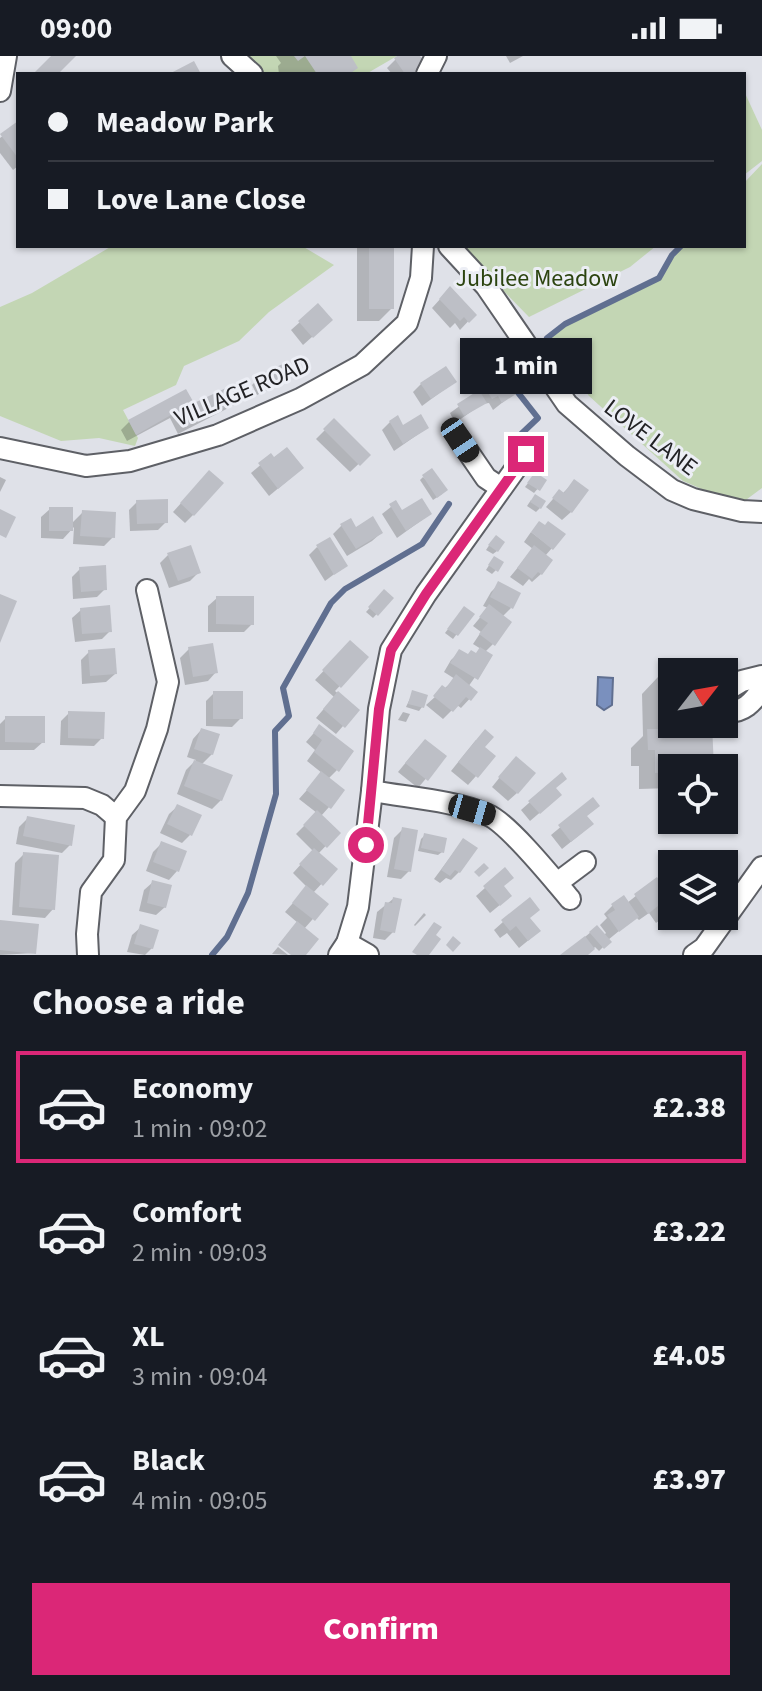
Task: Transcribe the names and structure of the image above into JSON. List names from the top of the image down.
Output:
{
  "streets": {
    "street": ["VILLAGE ROAD", "LOVE LANE"]
  },
  "parks": ["Jubilee Meadow"],
  "north": "top right",
  "page": {
    "status": "09:00",
    "banner": ["Meadow Park", "Love Lane Close"],
    "bubble": "1 min",
    "heading": "Choose a ride",
    "list": [
      {
        "name": "Economy",
        "note": "1 min · 09:02",
        "value": "£2.38"
      },
      {
        "name": "Comfort",
        "note": "2 min · 09:03",
        "value": "£3.22"
      },
      {
        "name": "XL",
        "note": "3 min · 09:04",
        "value": "£4.05"
      },
      {
        "name": "Black",
        "note": "4 min · 09:05",
        "value": "£3.97"
      }
    ],
    "buttons": "Confirm"
  }
}
